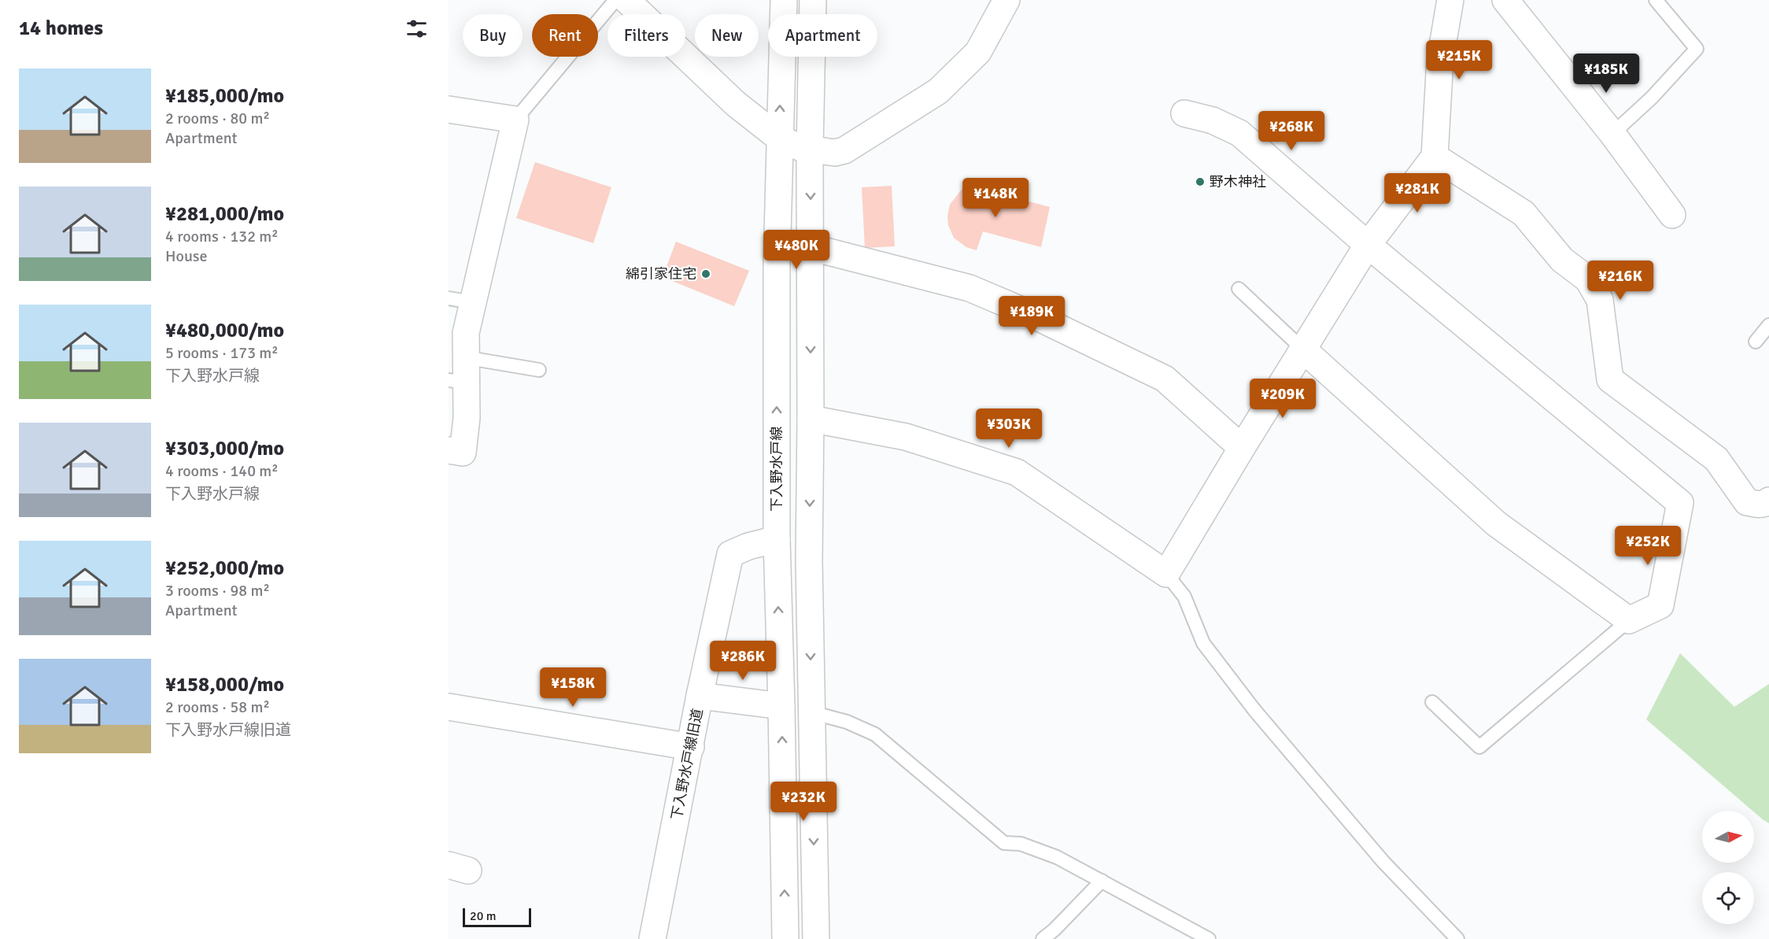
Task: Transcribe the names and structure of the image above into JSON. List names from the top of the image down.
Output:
{
  "streets": {
    "street": ["下入野水戸線", "下入野水戸線旧道"]
  },
  "crossings": [
    ["下入野水戸線", "下入野水戸線旧道"]
  ],
  "places": ["野木神社", "綿引家住宅"],
  "scale_bar": "20 m",
  "north": "right",
  "page": {
    "heading": "14 homes",
    "chip": [
      "Buy",
      "Rent",
      "Filters",
      "New",
      "Apartment"
    ],
    "price": [
      "¥215K",
      "¥185K",
      "¥268K",
      "¥281K",
      "¥148K",
      "¥480K",
      "¥216K",
      "¥189K",
      "¥209K",
      "¥303K",
      "¥252K",
      "¥286K",
      "¥158K",
      "¥232K"
    ],
    "list": [
      {
        "name": "¥185,000/mo",
        "note": "2 rooms · 80 m² · Apartment"
      },
      {
        "name": "¥281,000/mo",
        "note": "4 rooms · 132 m² · House"
      },
      {
        "name": "¥480,000/mo",
        "note": "5 rooms · 173 m² · 下入野水戸線"
      },
      {
        "name": "¥303,000/mo",
        "note": "4 rooms · 140 m² · 下入野水戸線"
      },
      {
        "name": "¥252,000/mo",
        "note": "3 rooms · 98 m² · Apartment"
      },
      {
        "name": "¥158,000/mo",
        "note": "2 rooms · 58 m² · 下入野水戸線旧道"
      }
    ],
    "scale": "20 m"
  }
}
